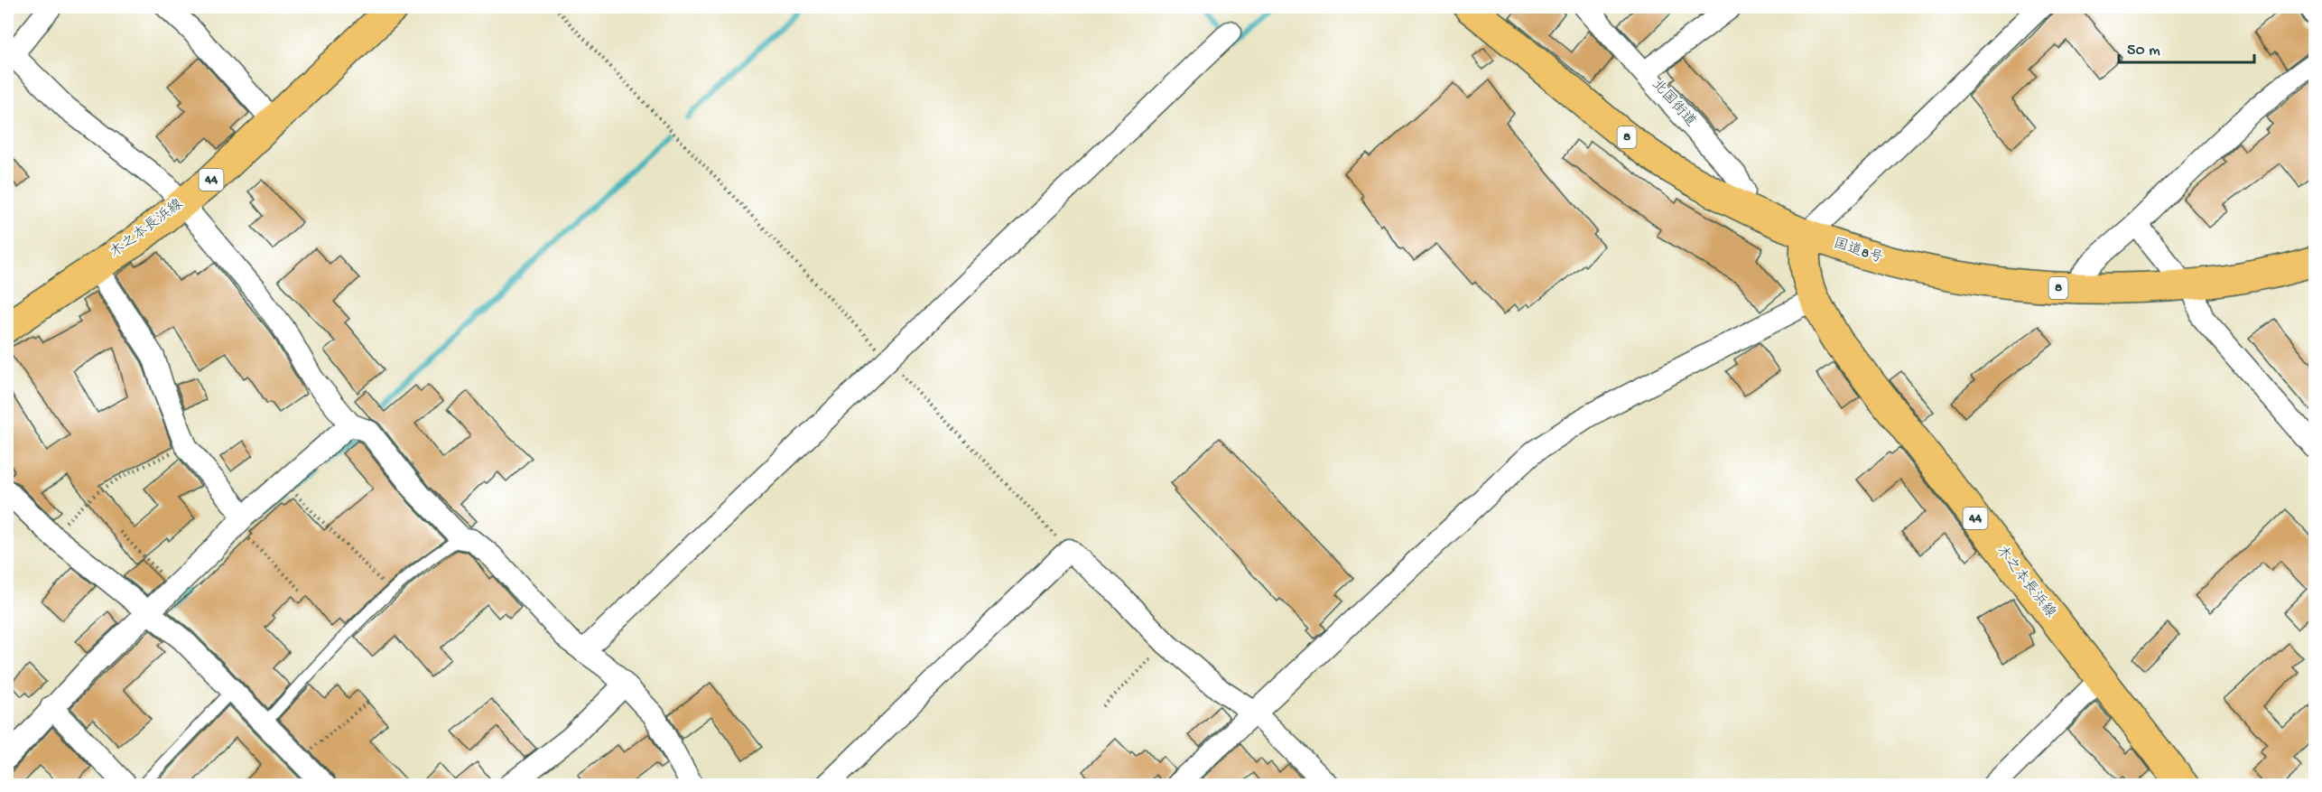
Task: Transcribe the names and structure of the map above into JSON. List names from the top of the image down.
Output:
{
  "streets": {
    "main road": [
      "8",
      "44",
      "木之本長浜線",
      "国道8号"
    ],
    "street": ["北国街道"]
  },
  "crossings": [
    ["北国街道", "国道8号"],
    ["木之本長浜線", "国道8号"]
  ],
  "scale_bar": "50 m"
}
